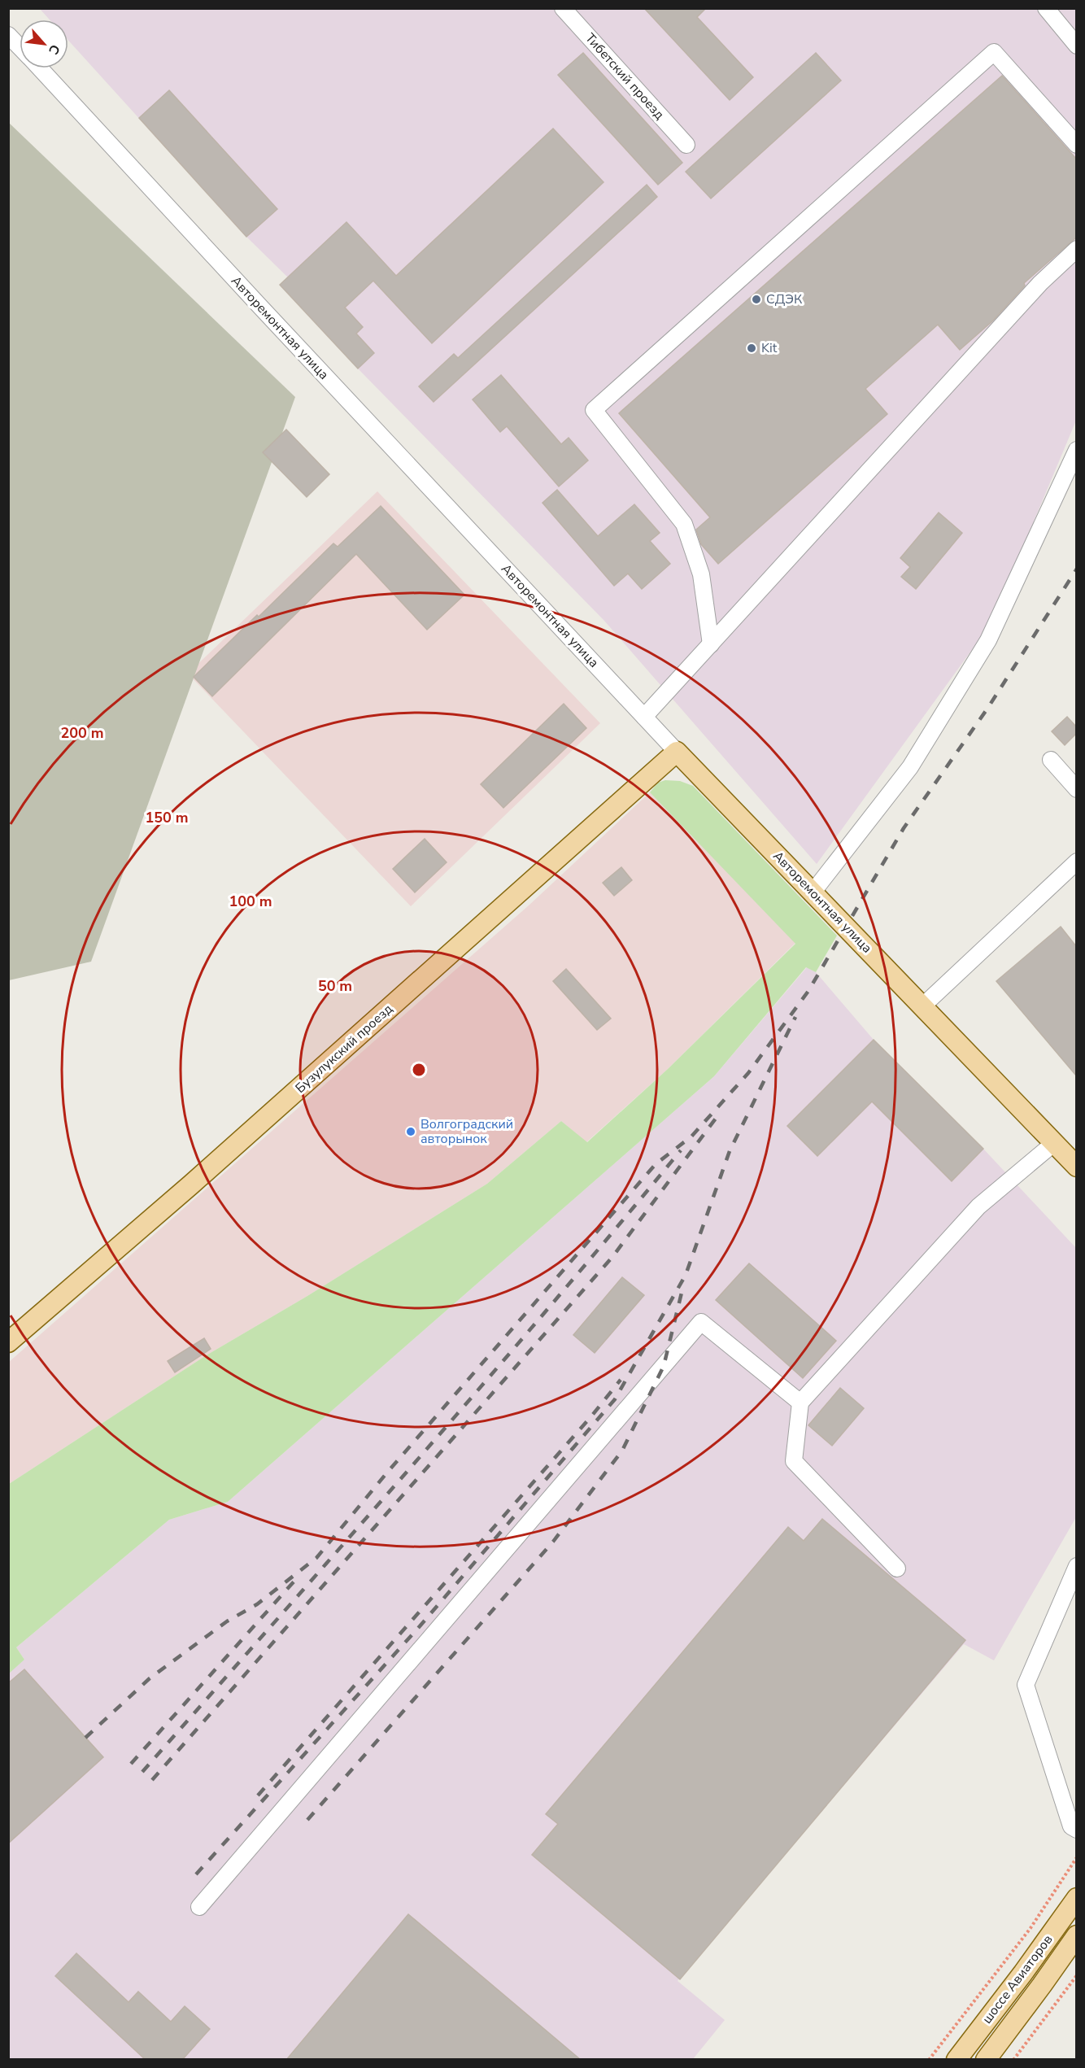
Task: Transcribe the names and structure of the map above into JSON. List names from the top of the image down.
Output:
{
  "streets": {
    "main road": ["Авторемонтная улица", "Бузулукский проезд", "шоссе Авиаторов"],
    "street": ["Тибетский проезд"]
  },
  "crossings": [
    ["Авторемонтная улица", "Бузулукский проезд"]
  ],
  "places": ["СДЭК", "Kit", "Волгоградский авторынок"],
  "north": "bottom right",
  "rings": [
    "200 m",
    "150 m",
    "100 m",
    "50 m"
  ]
}
